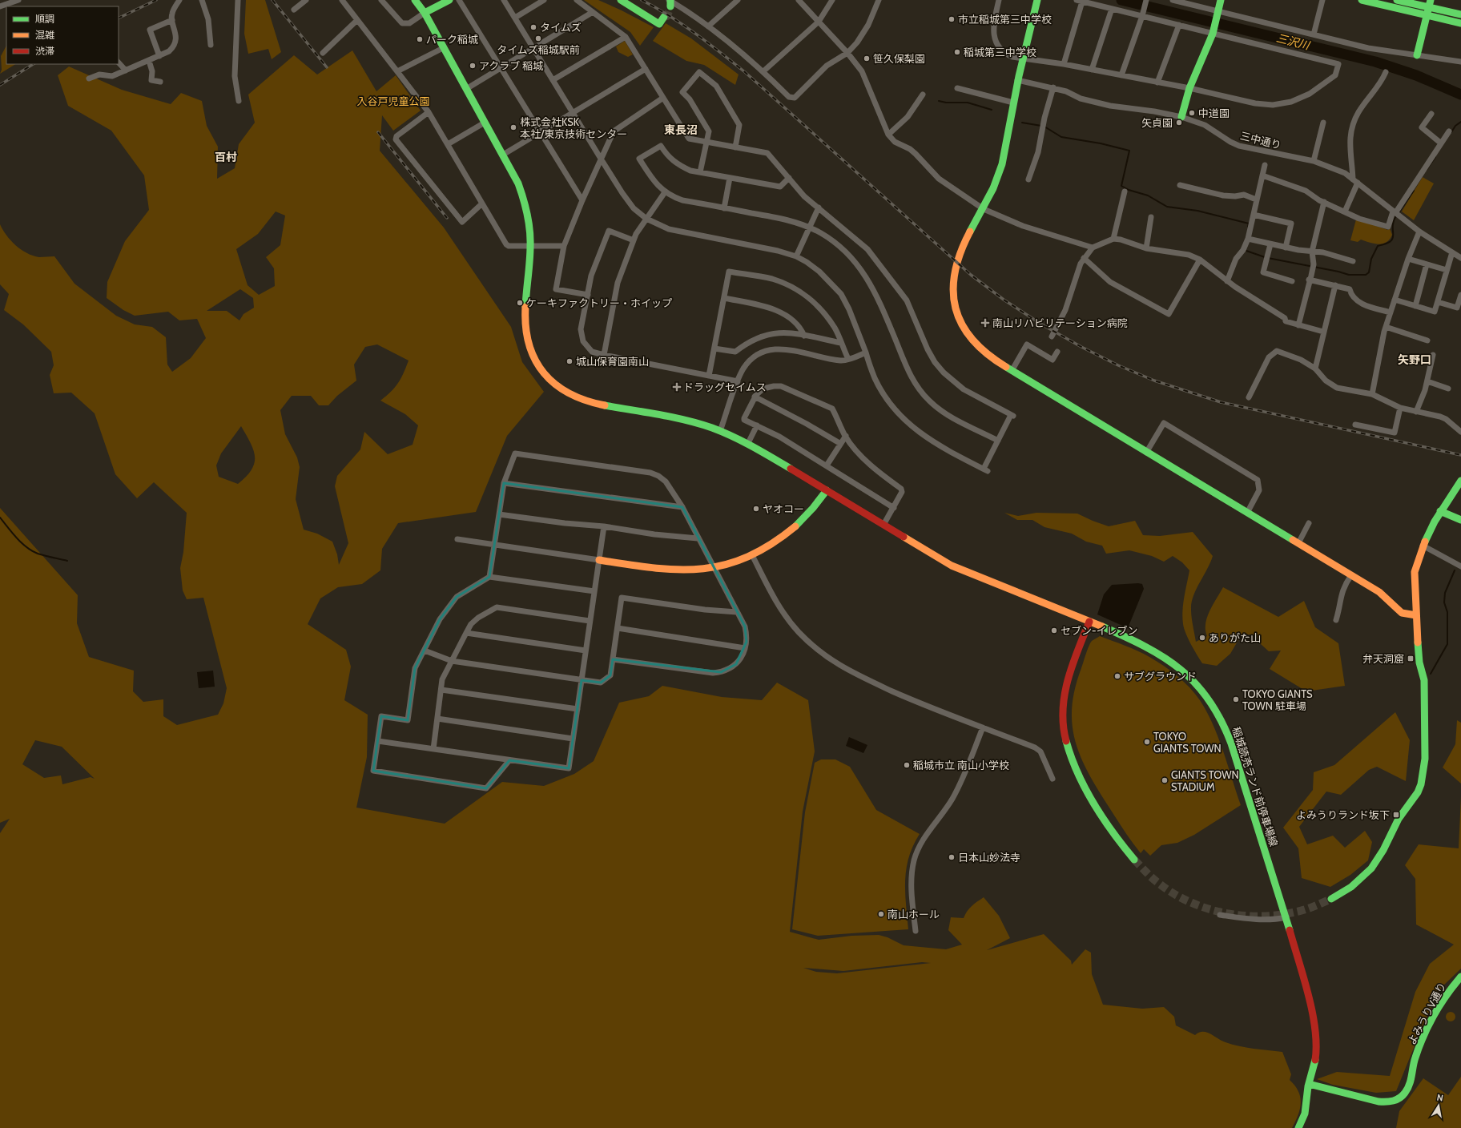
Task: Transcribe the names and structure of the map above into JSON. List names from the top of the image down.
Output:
{
  "streets": {
    "street": ["三中通り", "稲城読売ランド前停車場線", "よみうりV通り"]
  },
  "crossings": [
    ["稲城読売ランド前停車場線", "よみうりV通り"]
  ],
  "districts": ["東長沼", "百村", "矢野口"],
  "water": ["三沢川"],
  "parks": ["入谷戸児童公園"],
  "places": {
    "other": [
      "市立稲城第三中学校",
      "タイムズ",
      "タイムズ稲城駅前",
      "パーク稲城",
      "稲城第三中学校",
      "笹久保梨園",
      "アクラブ 稲城",
      "中道園",
      "矢貞園",
      "株式会社KSK 本社/東京技術センター",
      "ケーキファクトリー・ホイップ",
      "城山保育園南山",
      "ヤオコー",
      "セブン-イレブン",
      "ありがた山",
      "サブグラウンド",
      "TOKYO GIANTS TOWN 駐車場",
      "TOKYO GIANTS TOWN",
      "稲城市立 南山小学校",
      "GIANTS TOWN STADIUM",
      "日本山妙法寺",
      "南山ホール"
    ],
    "health": ["南山リハビリテーション病院", "ドラッグセイムス"],
    "transit": ["弁天洞窟", "よみうりランド坂下"]
  },
  "legend": ["順調", "混雑", "渋滞"],
  "north": "top"
}
